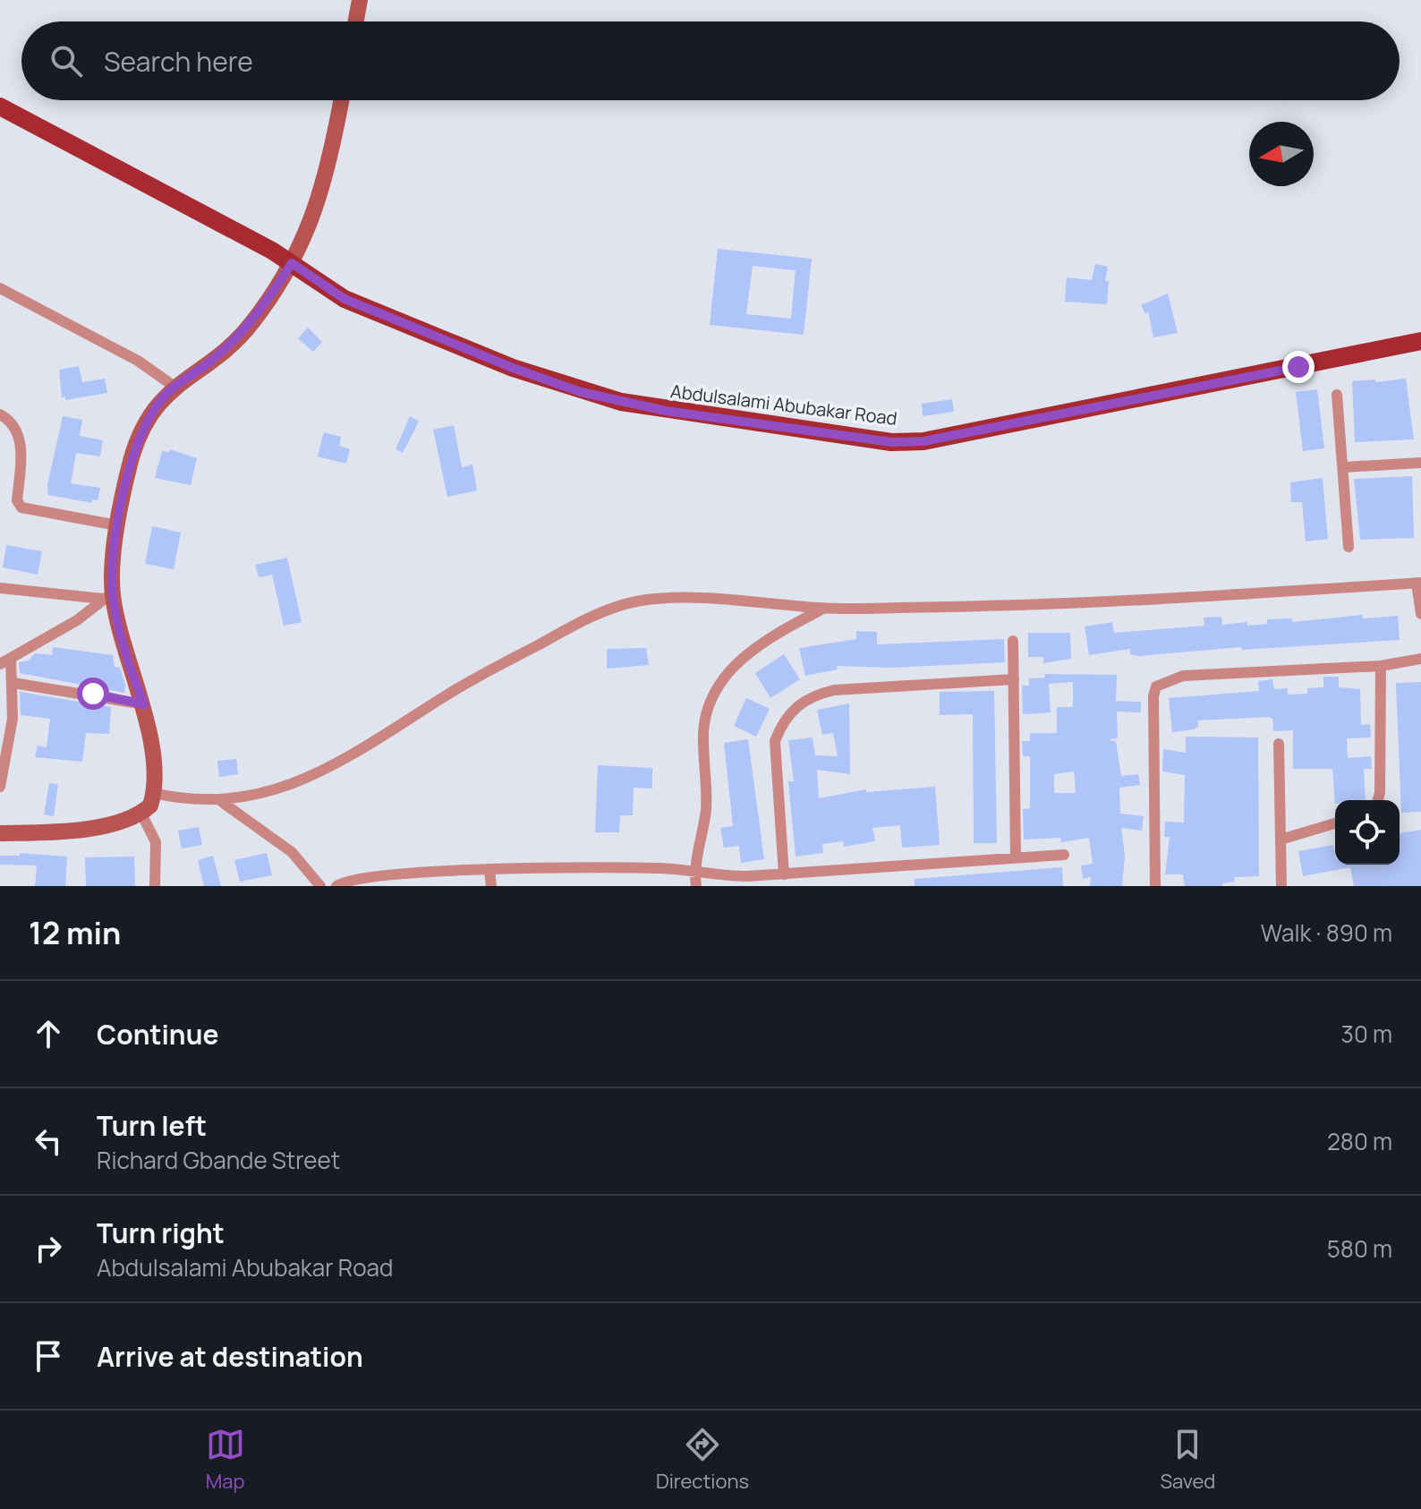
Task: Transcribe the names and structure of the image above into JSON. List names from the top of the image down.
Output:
{
  "streets": {
    "main road": ["Abdulsalami Abubakar Road"]
  },
  "north": "left",
  "page": {
    "search": "Search here",
    "heading": ["12 min", "Walk · 890 m"],
    "list": [
      ["Continue", "30 m"],
      ["Turn left", "Richard Gbande Street", "280 m"],
      ["Turn right", "Abdulsalami Abubakar Road", "580 m"],
      "Arrive at destination"
    ],
    "nav": ["Map", "Directions", "Saved"]
  }
}
